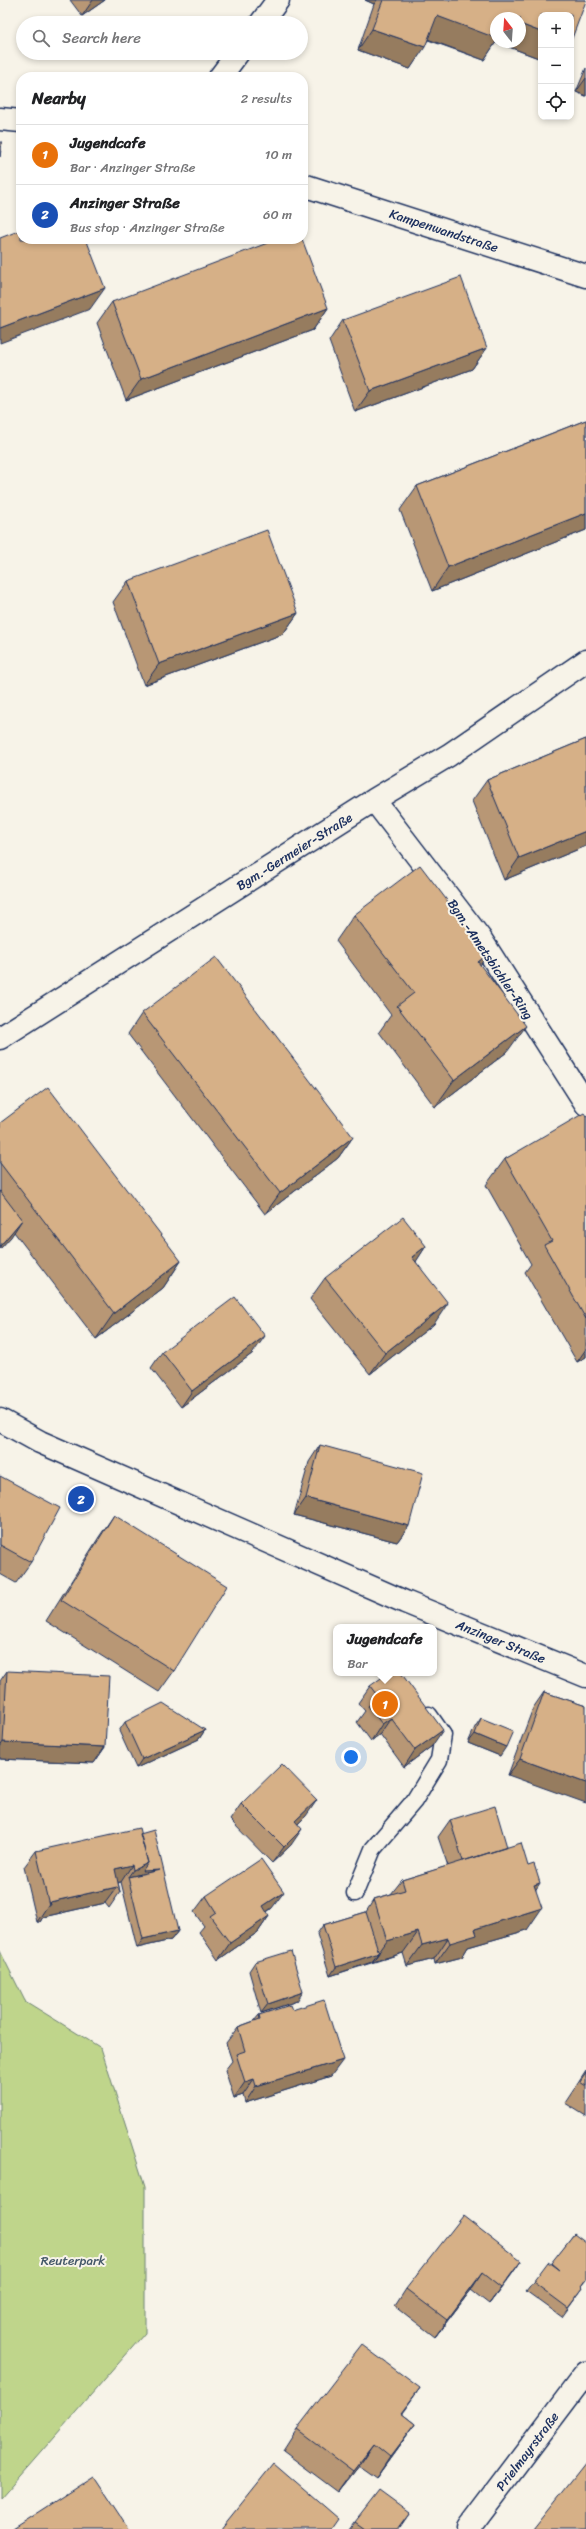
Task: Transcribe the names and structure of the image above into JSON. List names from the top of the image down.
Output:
{
  "streets": {
    "street": [
      "Kampenwandstraße",
      "Bgm.-Germeier-Straße",
      "Bgm.-Ametsbichler-Ring",
      "Anzinger Straße",
      "Prielmayrstraße"
    ]
  },
  "crossings": [
    ["Bgm.-Germeier-Straße", "Bgm.-Ametsbichler-Ring"]
  ],
  "parks": ["Reuterpark"],
  "north": "top",
  "page": {
    "map_buttons": ["+", "−"],
    "search": "Search here",
    "heading": ["Nearby", "2 results"],
    "list": [
      {
        "mark": "1",
        "name": "Jugendcafe",
        "note": "Bar · Anzinger Straße",
        "value": "10 m"
      },
      {
        "mark": "2",
        "name": "Anzinger Straße",
        "note": "Bus stop · Anzinger Straße",
        "value": "60 m"
      }
    ],
    "pins": ["2", "1"],
    "popup": ["Jugendcafe", "Bar"]
  }
}
